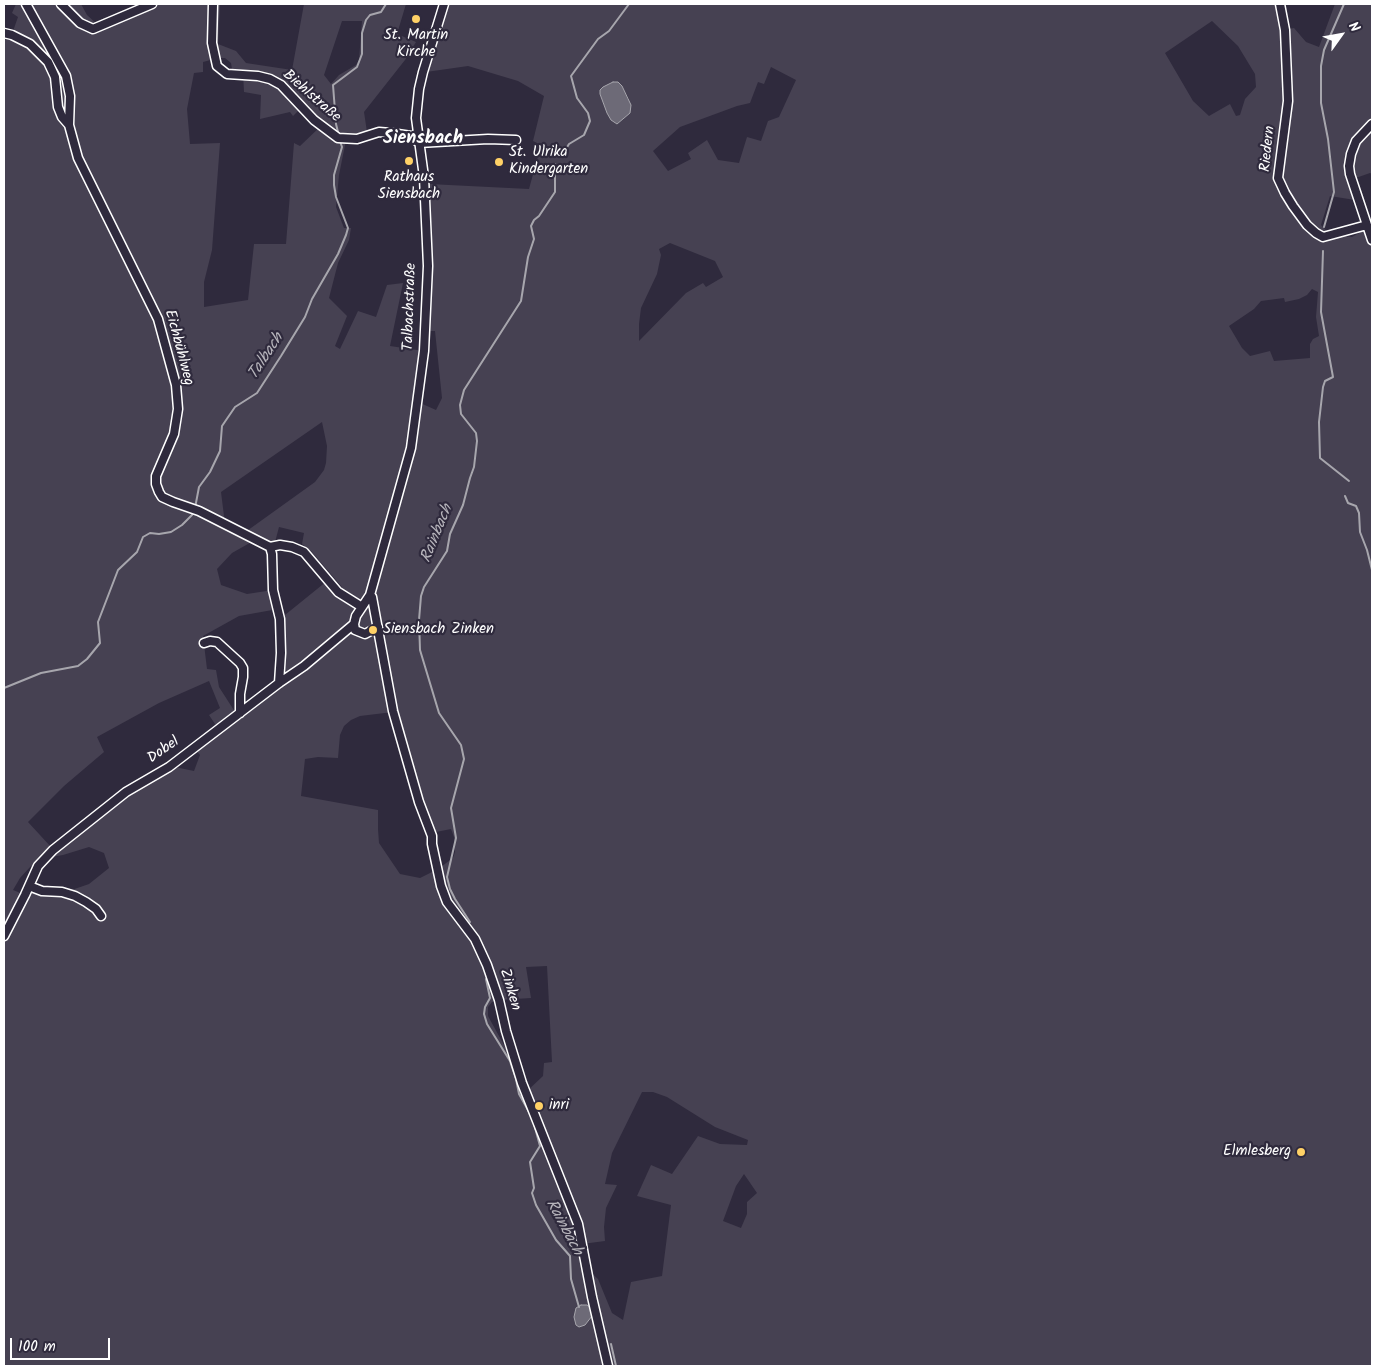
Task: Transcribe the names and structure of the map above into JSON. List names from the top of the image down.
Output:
{
  "streets": {
    "street": [
      "Biehlstraße",
      "Riedern",
      "Talbachstraße",
      "Eichbühlweg",
      "Dobel",
      "Zinken"
    ]
  },
  "crossings": [
    ["Biehlstraße", "Talbachstraße"],
    ["Talbachstraße", "Eichbühlweg"],
    ["Talbachstraße", "Dobel"],
    ["Talbachstraße", "Zinken"],
    ["Eichbühlweg", "Dobel"]
  ],
  "districts": ["Siensbach"],
  "water": ["Talbach", "Rainbach"],
  "places": [
    "St. Martin Kirche",
    "Rathaus Siensbach",
    "St. Ulrika Kindergarten",
    "Siensbach Zinken",
    "inri",
    "Elmlesberg"
  ],
  "scale_bar": "100 m",
  "north": "top right"
}
